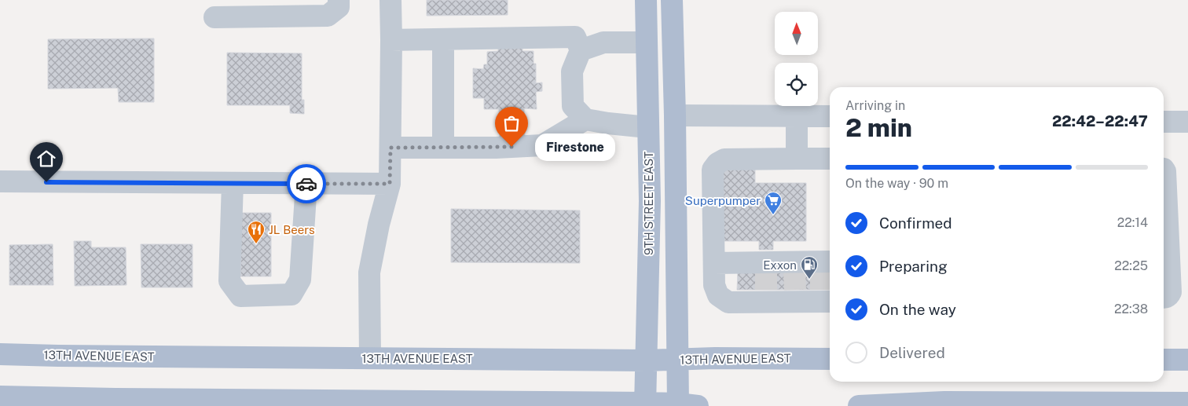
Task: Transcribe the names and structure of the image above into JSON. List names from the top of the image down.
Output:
{
  "streets": {
    "main road": ["9TH STREET EAST", "13TH AVENUE EAST"]
  },
  "crossings": [
    ["9TH STREET EAST", "13TH AVENUE EAST"]
  ],
  "places": {
    "other": ["Firestone"],
    "supermarket": ["Superpumper"],
    "restaurant": ["JL Beers"],
    "fuel station": ["Exxon"]
  },
  "north": "top",
  "page": {
    "heading": ["2 min", "Arriving in", "22:42–22:47"],
    "bubble": "Firestone",
    "bar": "On the way · 90 m",
    "list": [
      ["Confirmed", "22:14"],
      ["Preparing", "22:25"],
      ["On the way", "22:38"],
      "Delivered"
    ]
  }
}
